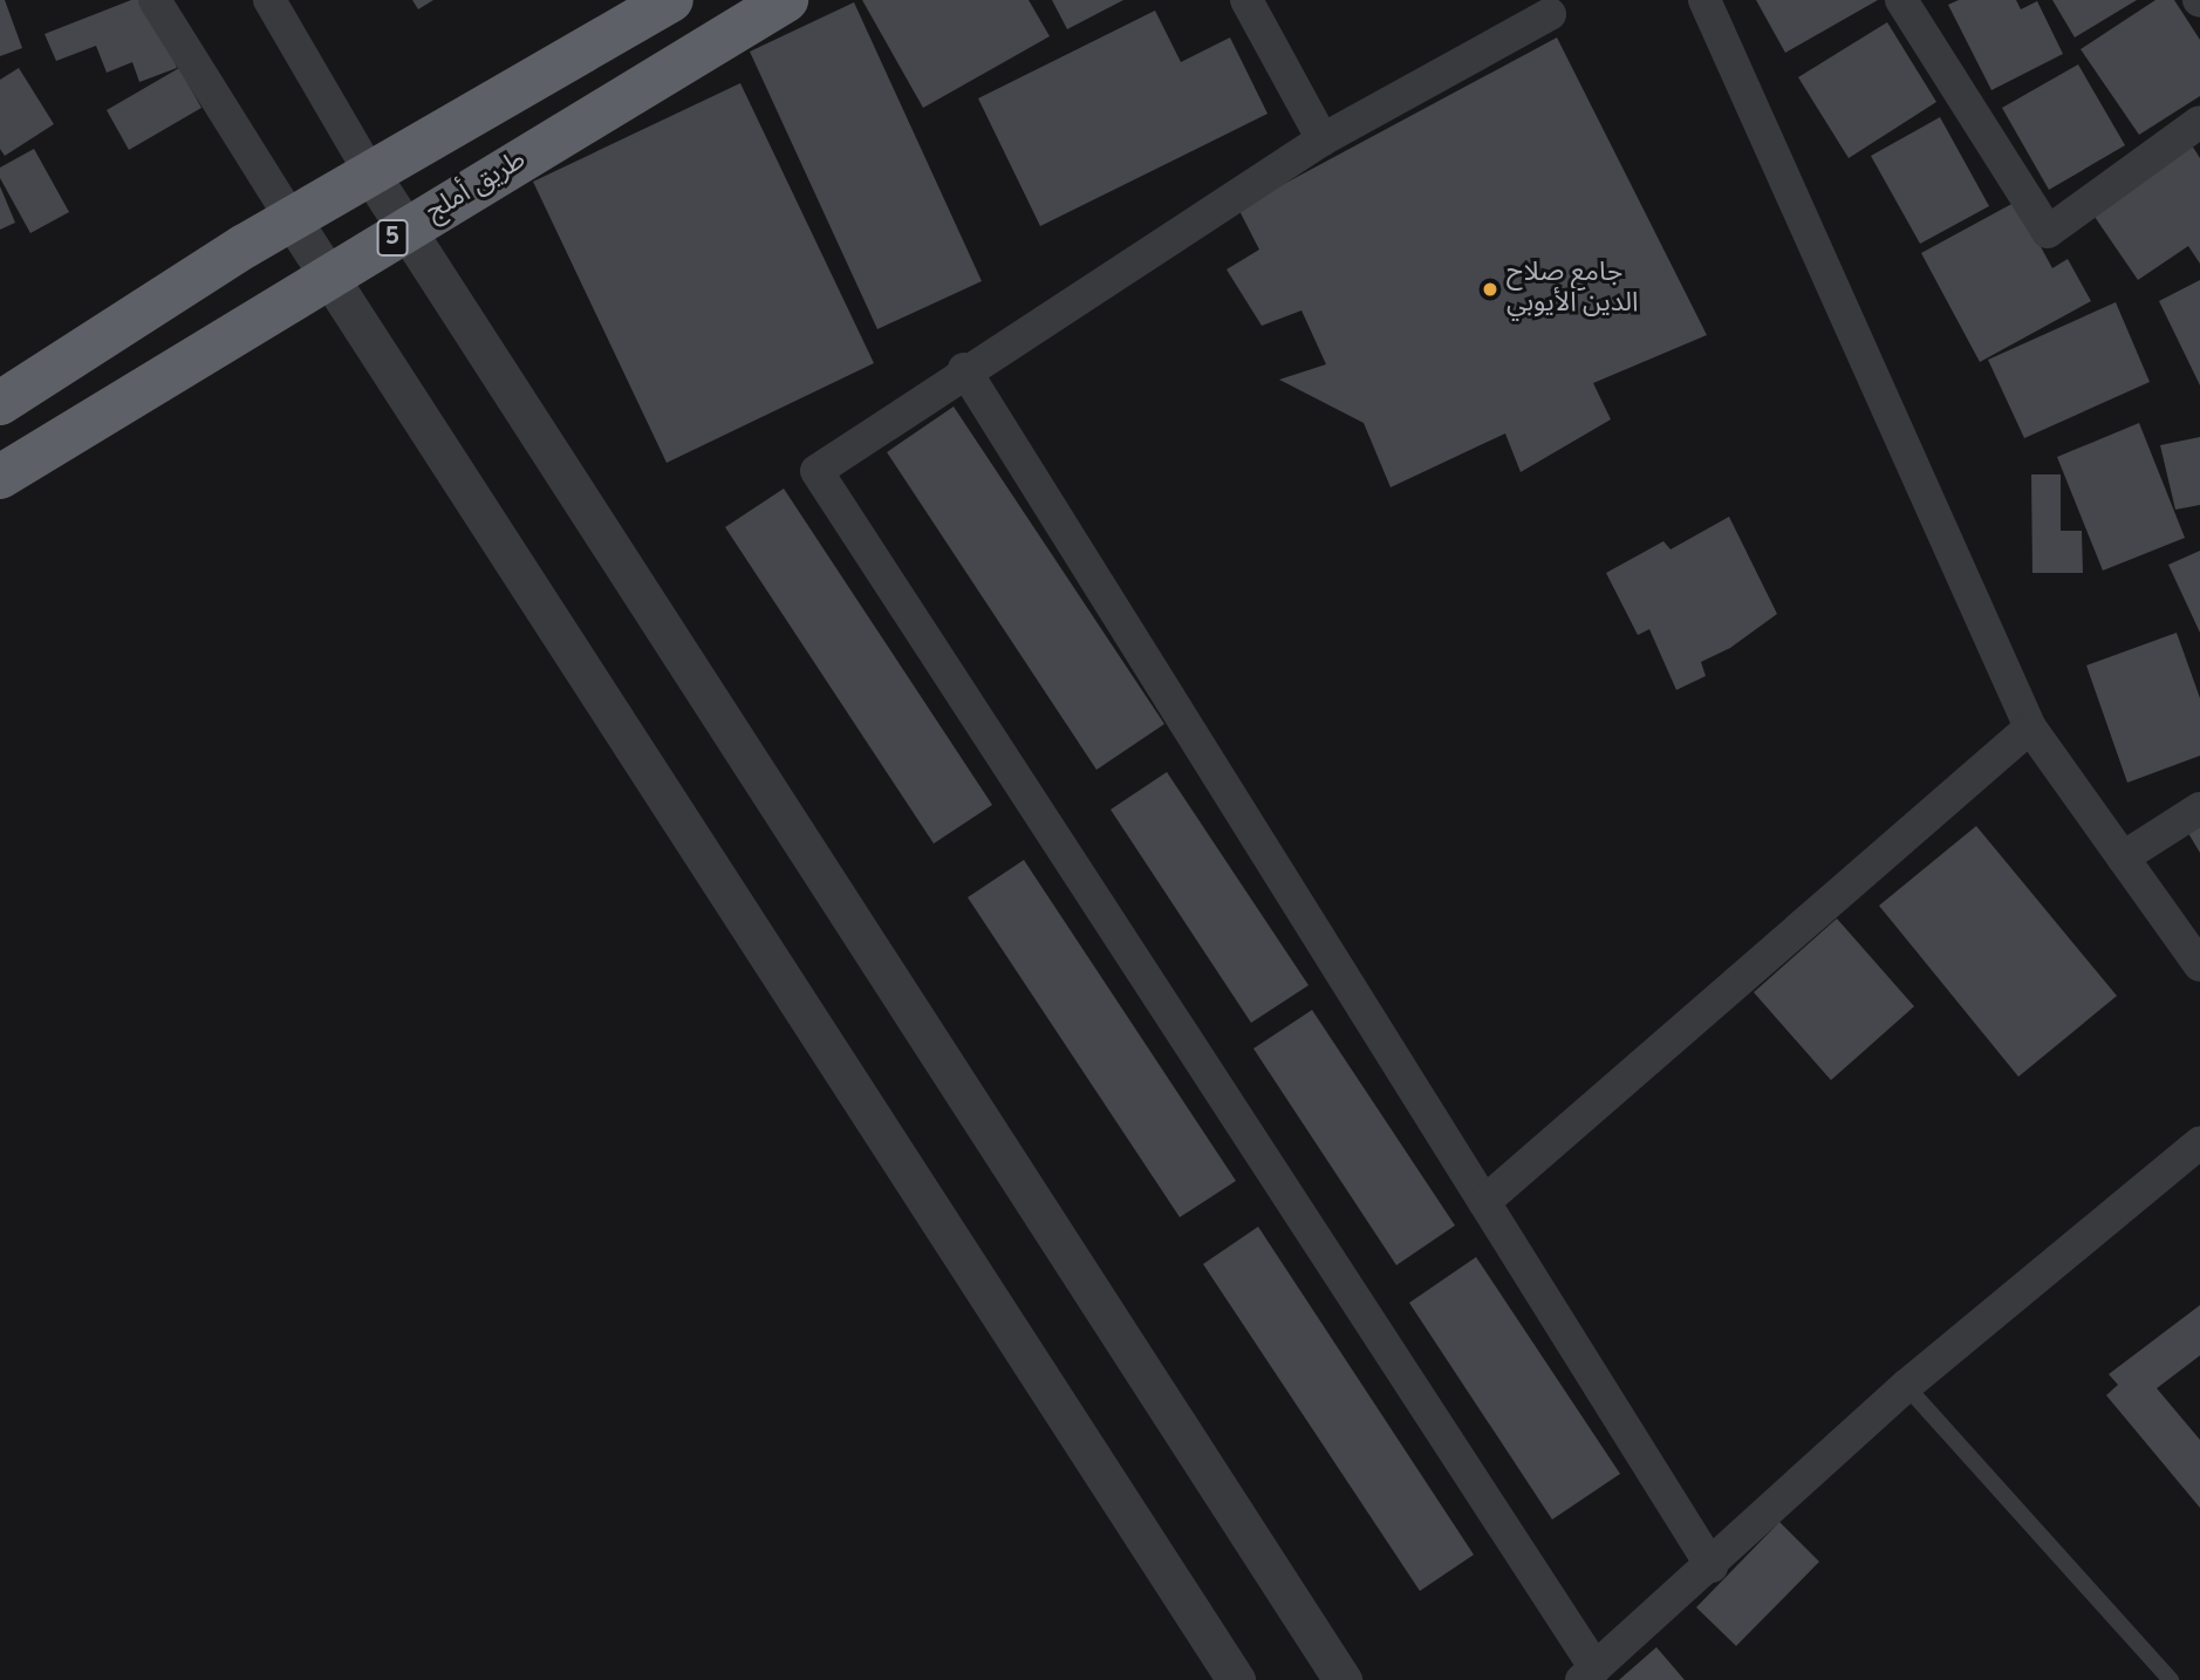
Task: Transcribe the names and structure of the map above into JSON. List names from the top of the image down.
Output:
{
  "streets": {
    "highway": ["طريق أملج", "5"]
  },
  "places": ["جامع صلاح الدين الأيوبي"]
}
